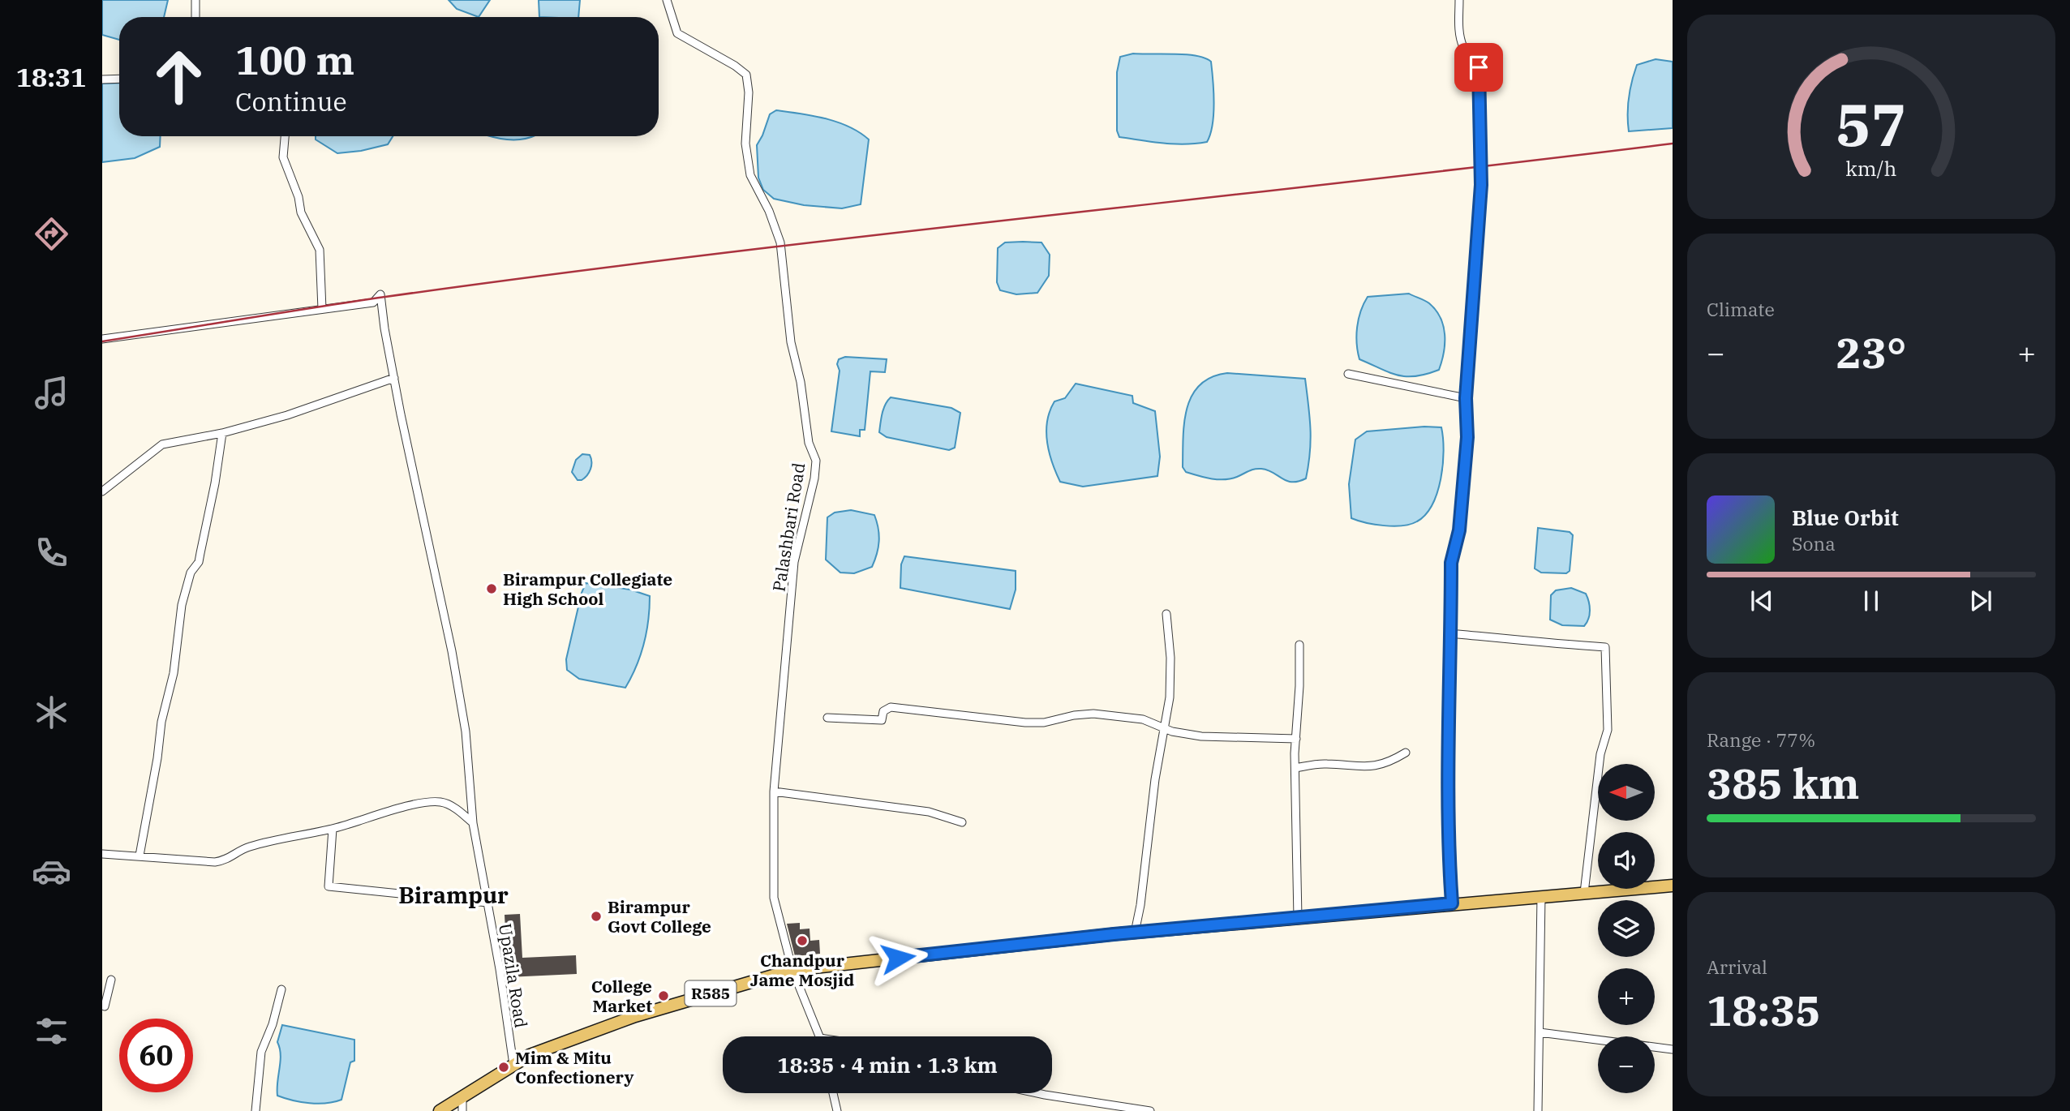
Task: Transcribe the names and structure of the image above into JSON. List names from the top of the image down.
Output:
{
  "streets": {
    "main road": ["R585"],
    "street": ["Palashbari Road", "Upazila Road"]
  },
  "crossings": [
    ["Palashbari Road", "R585"],
    ["Upazila Road", "R585"]
  ],
  "districts": ["Birampur"],
  "places": [
    "Birampur Collegiate High School",
    "Birampur Govt College",
    "Chandpur Jame Mosjid",
    "College Market",
    "Mim & Mitu Confectionery"
  ],
  "north": "left",
  "page": {
    "tabs": "18:31",
    "turn": ["100 m", "Continue"],
    "tile": [
      "Climate",
      ["Range · 77%", "385 km"],
      ["Arrival", "18:35"]
    ],
    "heat": ["−", "23°", "+"],
    "song": ["Blue Orbit", "Sona"],
    "map_buttons": ["+", "−"],
    "limit": "60",
    "trip": "18:35 · 4 min · 1.3 km",
    "gauge": ["57", "km/h"]
  }
}
